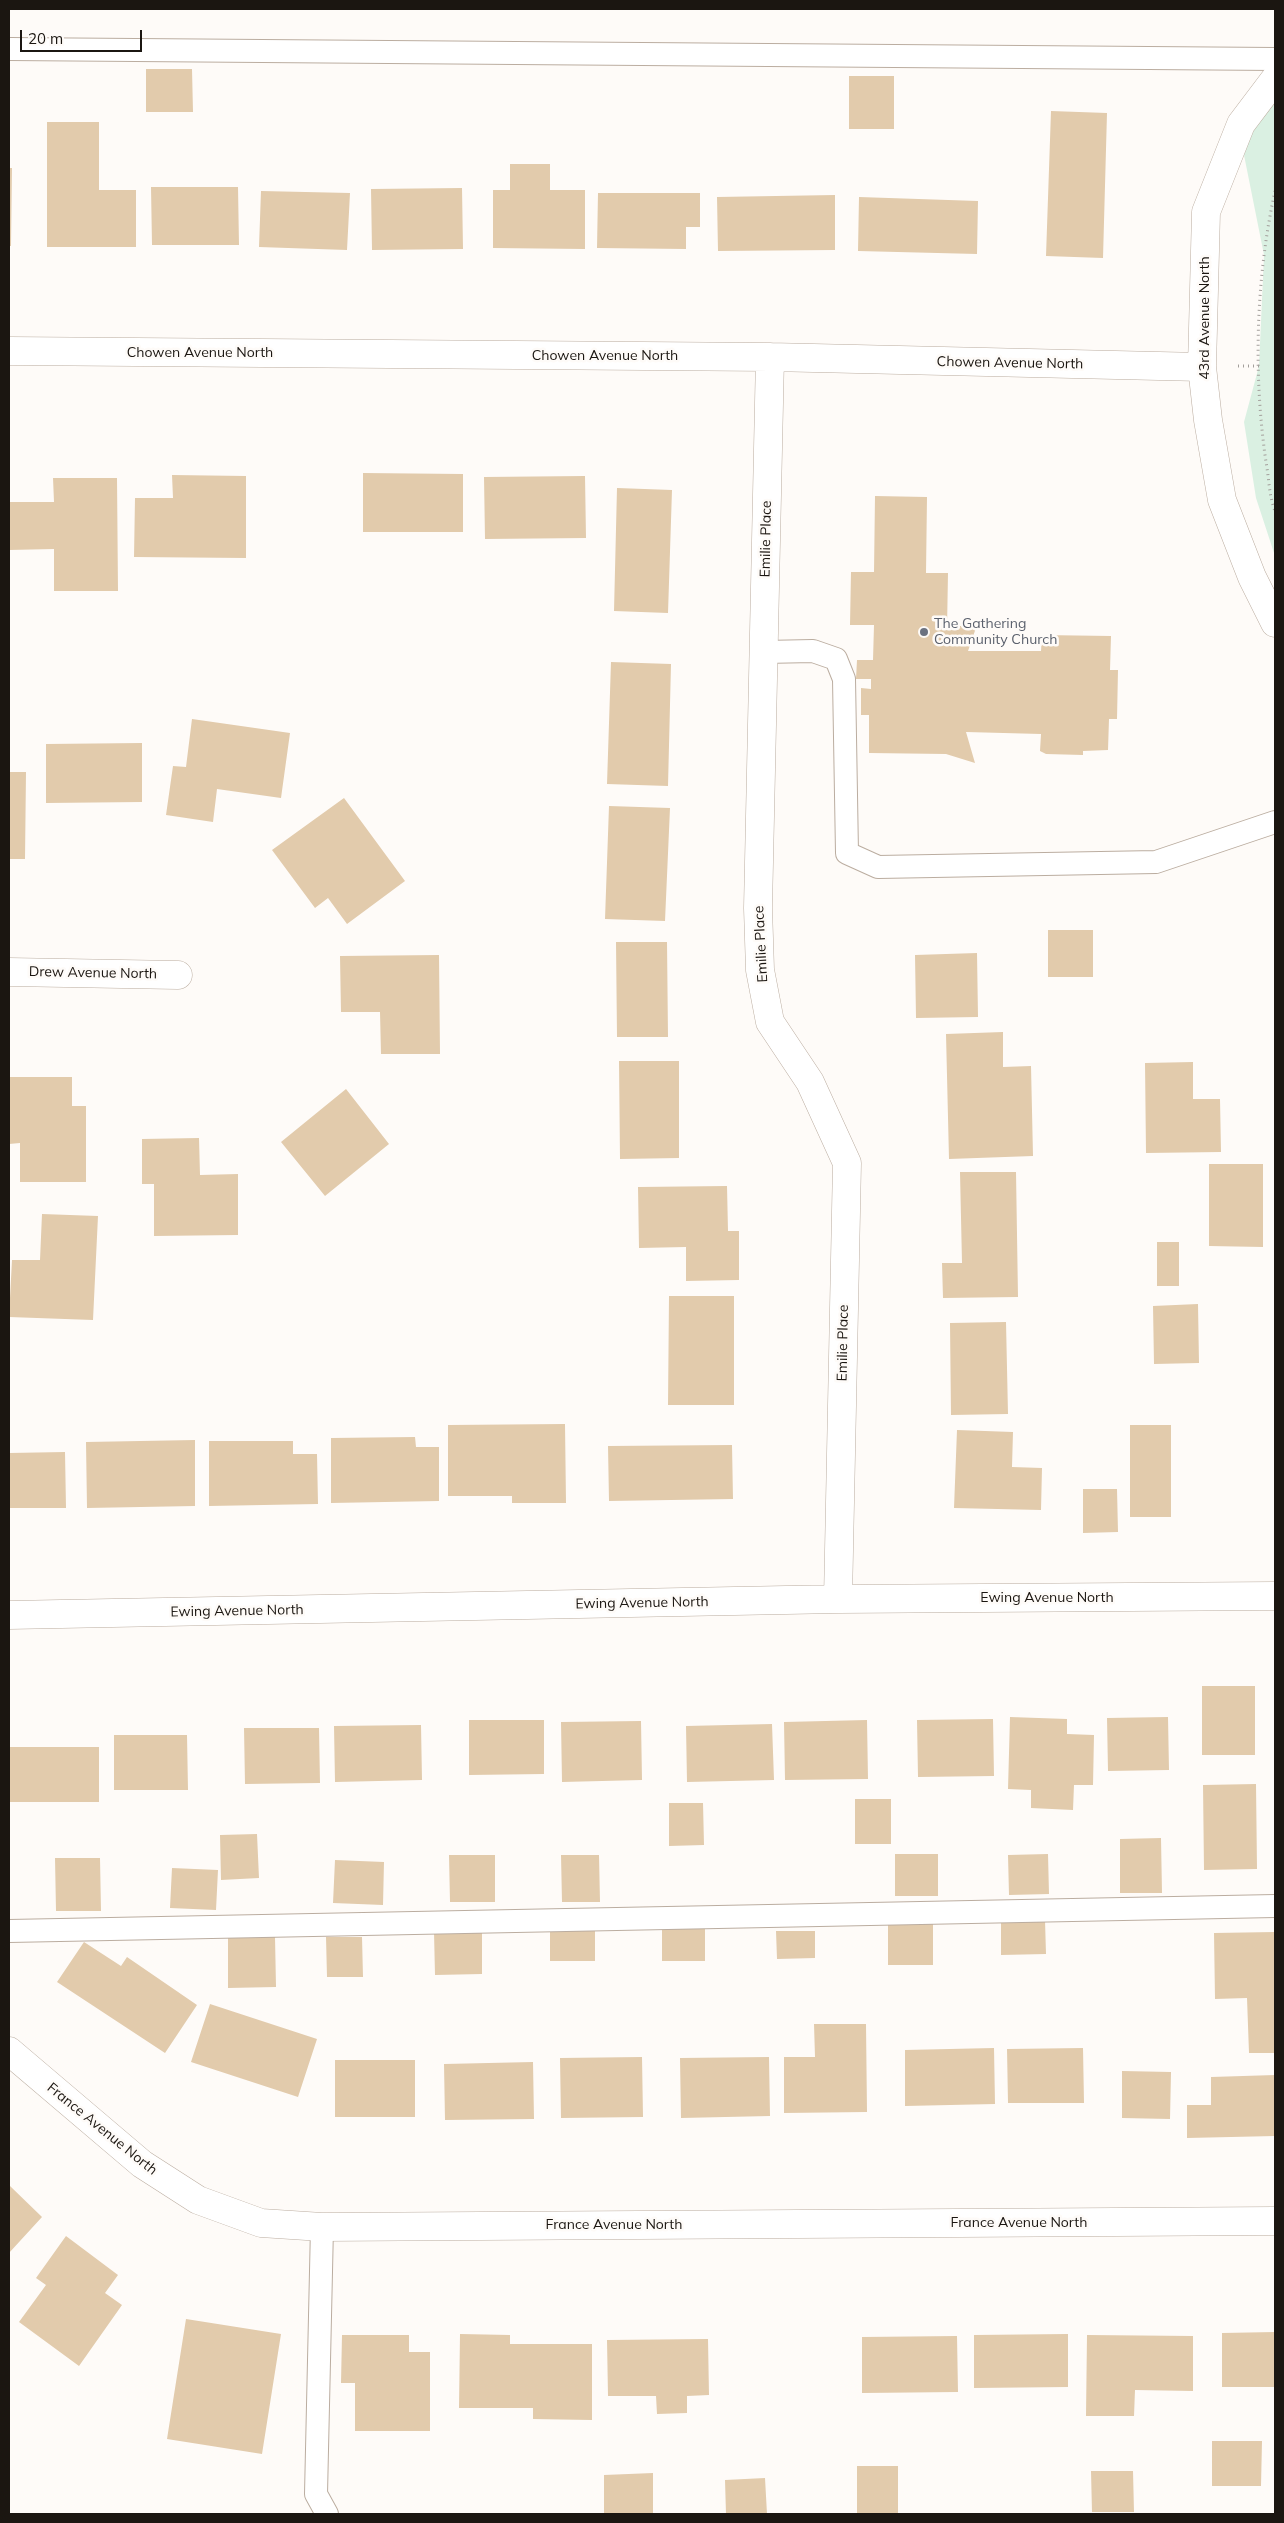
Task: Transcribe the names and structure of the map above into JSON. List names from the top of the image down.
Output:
{
  "streets": {
    "street": [
      "43rd Avenue North",
      "Chowen Avenue North",
      "Emilie Place",
      "Drew Avenue North",
      "Ewing Avenue North",
      "France Avenue North"
    ]
  },
  "crossings": [
    ["43rd Avenue North", "Chowen Avenue North"],
    ["Chowen Avenue North", "Emilie Place"],
    ["Emilie Place", "Ewing Avenue North"]
  ],
  "places": ["The Gathering Community Church"],
  "scale_bar": "20 m"
}
